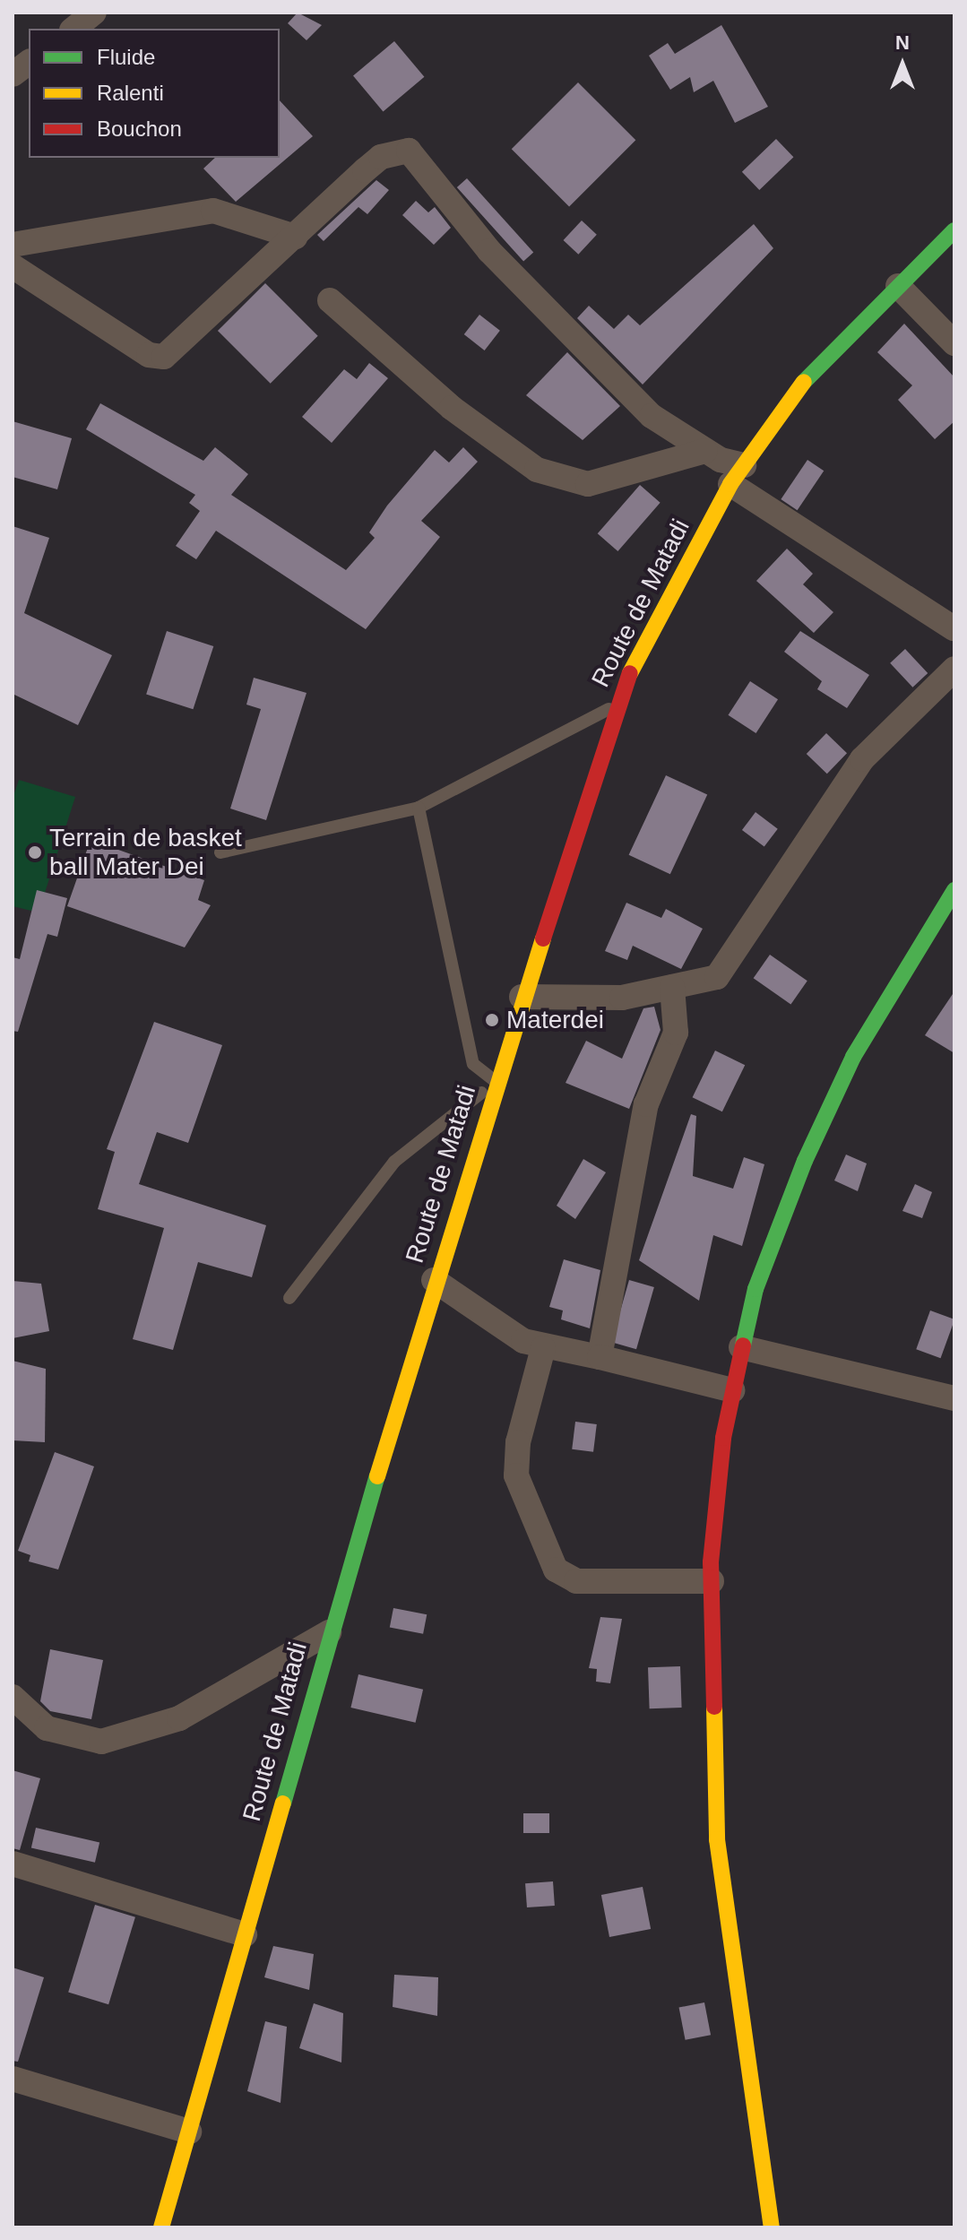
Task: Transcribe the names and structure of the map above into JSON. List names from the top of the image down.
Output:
{
  "streets": {
    "main road": ["Route de Matadi"]
  },
  "places": ["Terrain de basket ball Mater Dei", "Materdei"],
  "legend": ["Fluide", "Ralenti", "Bouchon"],
  "north": "top"
}
